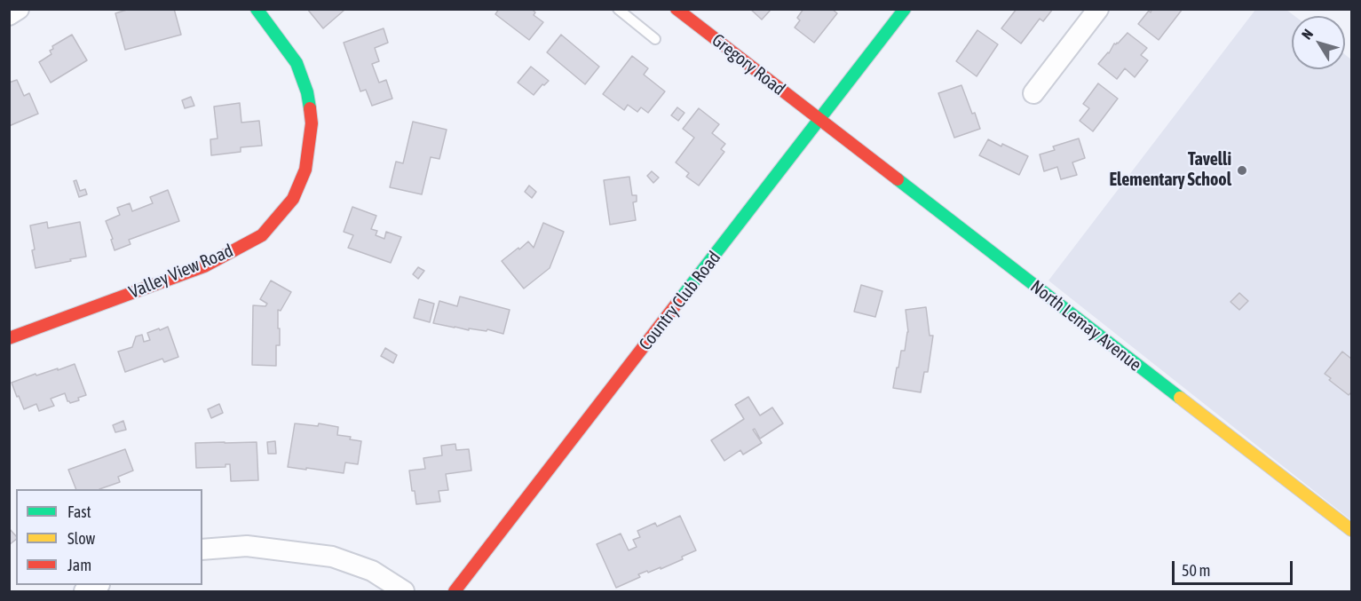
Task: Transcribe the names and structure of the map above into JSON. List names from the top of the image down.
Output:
{
  "streets": {
    "street": [
      "Gregory Road",
      "Valley View Road",
      "Country Club Road",
      "North Lemay Avenue"
    ]
  },
  "crossings": [
    ["Gregory Road", "Country Club Road"],
    ["Gregory Road", "North Lemay Avenue"],
    ["Country Club Road", "North Lemay Avenue"]
  ],
  "places": ["Tavelli Elementary School"],
  "legend": ["Fast", "Slow", "Jam"],
  "scale_bar": "50 m",
  "north": "top left"
}
